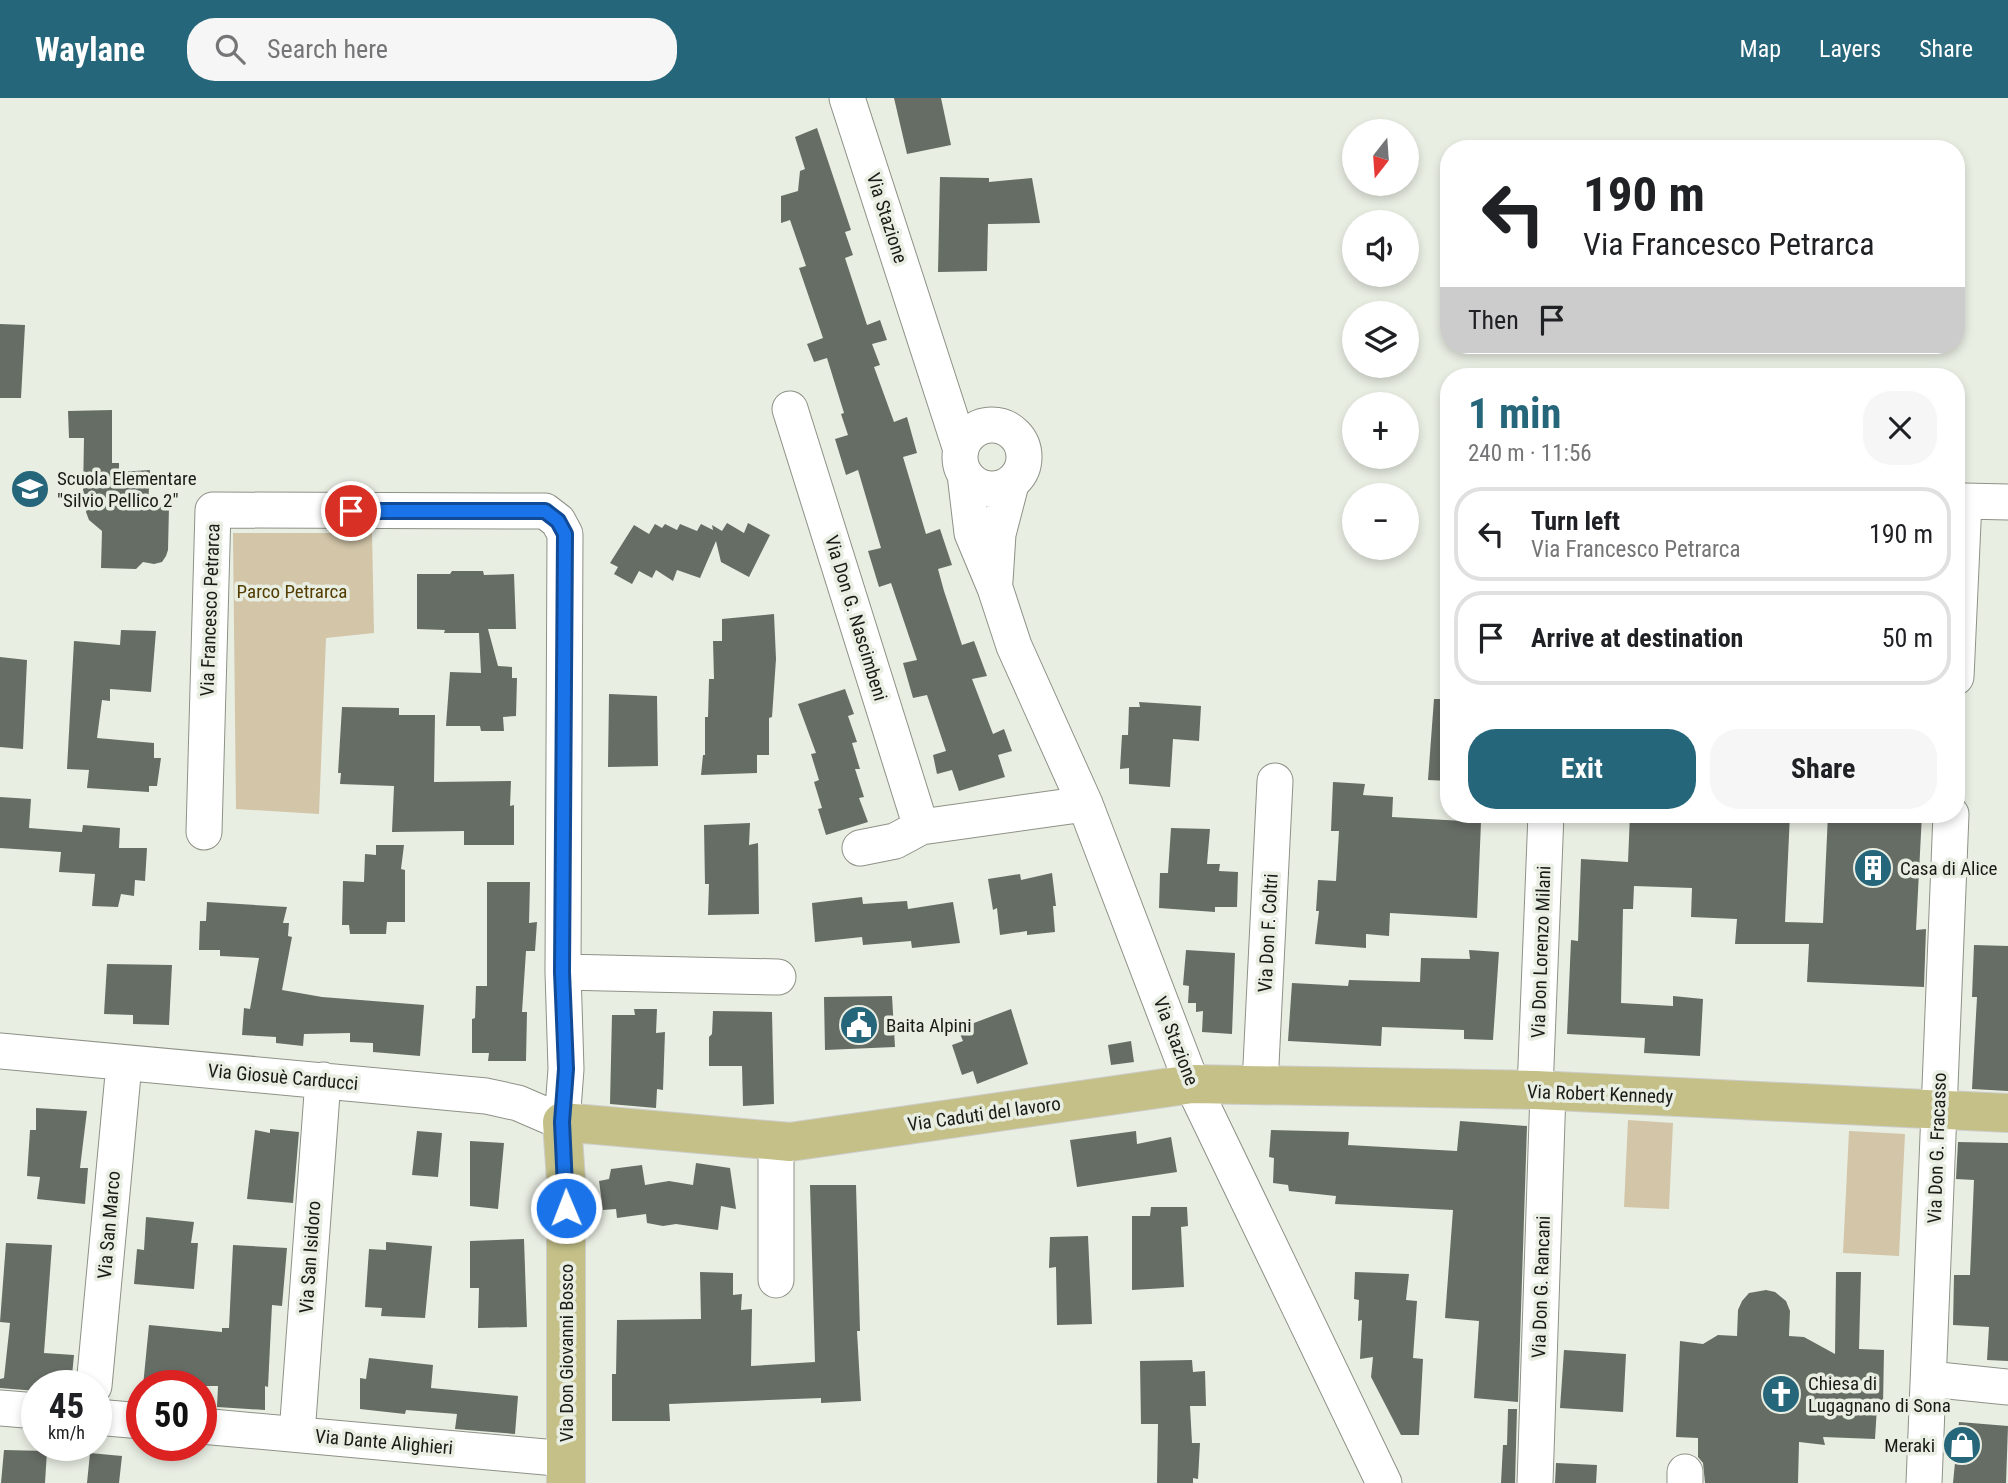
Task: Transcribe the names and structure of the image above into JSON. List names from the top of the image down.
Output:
{
  "streets": {
    "main road": ["Via Robert Kennedy", "Via Caduti del lavoro", "Via Don Giovanni Bosco"],
    "street": [
      "Via Stazione",
      "Via Francesco Petrarca",
      "Via Don G. Nascimbeni",
      "Via Don F. Coltri",
      "Via Don Lorenzo Milani",
      "Via Giosuè Carducci",
      "Via Don G. Fracasso",
      "Via San Marco",
      "Via San Isidoro",
      "Via Don G. Rancani",
      "Via Dante Alighieri"
    ]
  },
  "crossings": [
    ["Via Stazione", "Via Robert Kennedy"],
    ["Via Stazione", "Via Caduti del lavoro"],
    ["Via Francesco Petrarca", "Via Don Giovanni Bosco"],
    ["Via Don F. Coltri", "Via Robert Kennedy"],
    ["Via Don Lorenzo Milani", "Via Robert Kennedy"],
    ["Via Don Lorenzo Milani", "Via Don G. Rancani"],
    ["Via Giosuè Carducci", "Via Caduti del lavoro"],
    ["Via Giosuè Carducci", "Via San Marco"],
    ["Via Giosuè Carducci", "Via San Isidoro"],
    ["Via Giosuè Carducci", "Via Don Giovanni Bosco"],
    ["Via Robert Kennedy", "Via Caduti del lavoro"],
    ["Via Robert Kennedy", "Via Don G. Fracasso"],
    ["Via Robert Kennedy", "Via Don G. Rancani"],
    ["Via Caduti del lavoro", "Via Don Giovanni Bosco"],
    ["Via San Isidoro", "Via Dante Alighieri"],
    ["Via Don Giovanni Bosco", "Via Dante Alighieri"]
  ],
  "parks": ["Parco Petrarca"],
  "places": {
    "school or university": ["Scuola Elementare \"Silvio Pellico 2\""],
    "building": ["Casa di Alice"],
    "public building": ["Baita Alpini"],
    "church": ["Chiesa di Lugagnano di Sona"],
    "shop": ["Meraki"]
  },
  "north": "bottom",
  "page": {
    "header": "Waylane",
    "search": "Search here",
    "nav": ["Map", "Layers", "Share"],
    "map_buttons": ["+", "−"],
    "turn": ["190 m", "Via Francesco Petrarca"],
    "then": "Then",
    "heading": ["1 min", "240 m · 11:56"],
    "list": [
      {
        "name": "Turn left",
        "note": "Via Francesco Petrarca",
        "value": "190 m"
      },
      {
        "name": "Arrive at destination",
        "value": "50 m"
      }
    ],
    "buttons": ["Exit", "Share"],
    "speed": "45 km/h",
    "limit": "50"
  }
}
